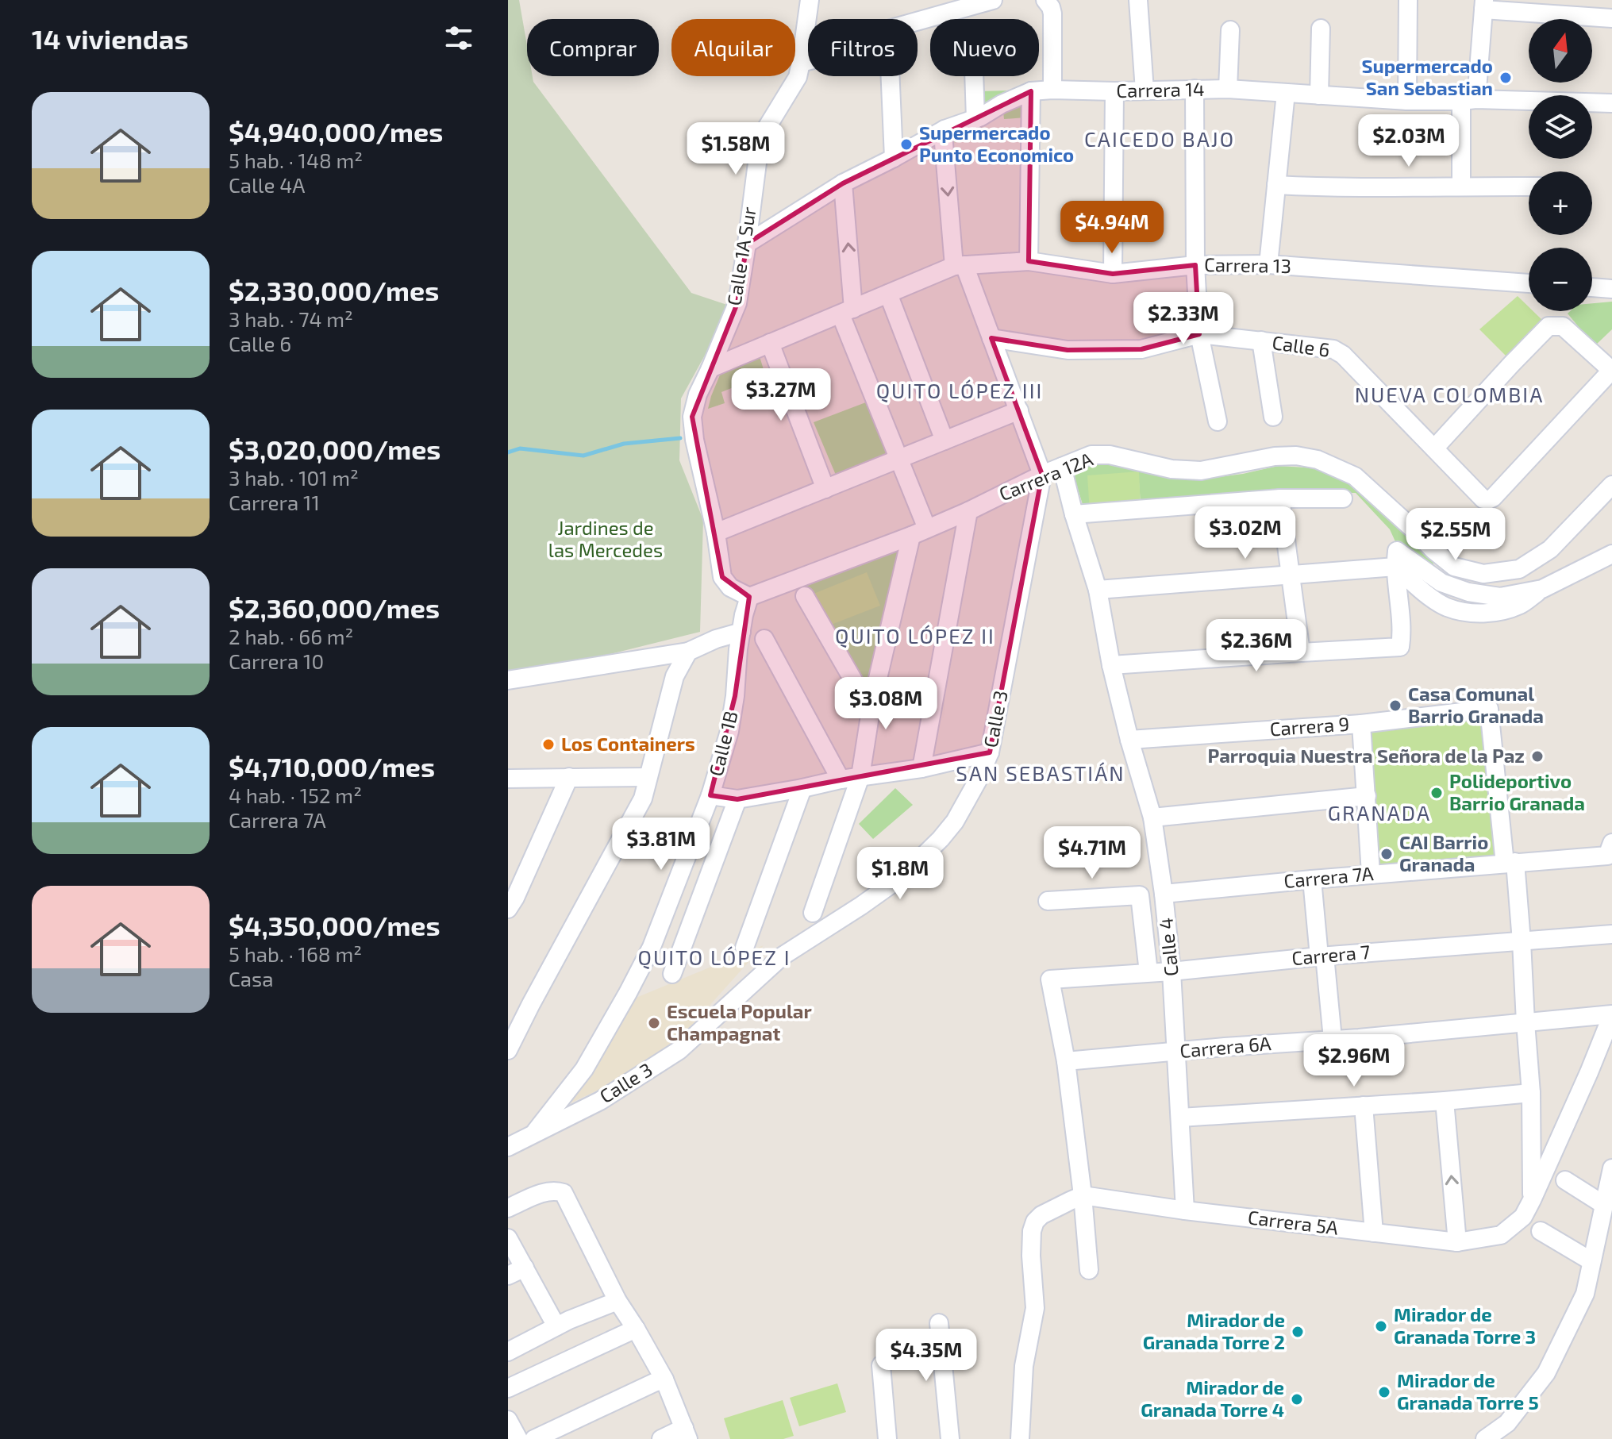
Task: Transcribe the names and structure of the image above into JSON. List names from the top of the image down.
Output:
{
  "streets": {
    "street": [
      "Carrera 14",
      "Calle 1A Sur",
      "Carrera 13",
      "Calle 6",
      "Carrera 12A",
      "Calle 3",
      "Carrera 9",
      "Calle 1B",
      "Carrera 7A",
      "Calle 4",
      "Carrera 7",
      "Carrera 6A",
      "Carrera 5A"
    ]
  },
  "crossings": [
    ["Carrera 14", "Calle 1A Sur"],
    ["Calle 1A Sur", "Carrera 13"],
    ["Carrera 12A", "Calle 3"],
    ["Carrera 12A", "Calle 1B"],
    ["Carrera 12A", "Calle 4"],
    ["Calle 3", "Calle 1B"],
    ["Carrera 9", "Carrera 7A"],
    ["Carrera 9", "Calle 4"],
    ["Carrera 7A", "Calle 4"],
    ["Calle 4", "Carrera 7"],
    ["Calle 4", "Carrera 6A"],
    ["Calle 4", "Carrera 5A"],
    ["Carrera 7", "Carrera 6A"],
    ["Carrera 6A", "Carrera 5A"]
  ],
  "districts": [
    "CAICEDO BAJO",
    "QUITO LÓPEZ III",
    "NUEVA COLOMBIA",
    "QUITO LÓPEZ II",
    "SAN SEBASTIÁN",
    "GRANADA",
    "QUITO LÓPEZ I"
  ],
  "parks": ["Jardines de las Mercedes"],
  "places": [
    "Supermercado San Sebastian",
    "Supermercado Punto Economico",
    "Casa Comunal Barrio Granada",
    "Los Containers",
    "Parroquia Nuestra Señora de la Paz",
    "Polideportivo Barrio Granada",
    "CAI Barrio Granada",
    "Escuela Popular Champagnat",
    "Mirador de Granada Torre 3",
    "Mirador de Granada Torre 2",
    "Mirador de Granada Torre 5",
    "Mirador de Granada Torre 4"
  ],
  "north": "top",
  "page": {
    "heading": "14 viviendas",
    "map_buttons": ["+", "−"],
    "chip": [
      "Comprar",
      "Alquilar",
      "Filtros",
      "Nuevo"
    ],
    "list": [
      {
        "name": "$4,940,000/mes",
        "note": "5 hab. · 148 m² · Calle 4A"
      },
      {
        "name": "$2,330,000/mes",
        "note": "3 hab. · 74 m² · Calle 6"
      },
      {
        "name": "$3,020,000/mes",
        "note": "3 hab. · 101 m² · Carrera 11"
      },
      {
        "name": "$2,360,000/mes",
        "note": "2 hab. · 66 m² · Carrera 10"
      },
      {
        "name": "$4,710,000/mes",
        "note": "4 hab. · 152 m² · Carrera 7A"
      },
      {
        "name": "$4,350,000/mes",
        "note": "5 hab. · 168 m² · Casa"
      }
    ],
    "price": [
      "$2.03M",
      "$1.58M",
      "$4.94M",
      "$2.33M",
      "$3.27M",
      "$3.02M",
      "$2.55M",
      "$2.36M",
      "$3.08M",
      "$3.81M",
      "$4.71M",
      "$1.8M",
      "$2.96M",
      "$4.35M"
    ]
  }
}
